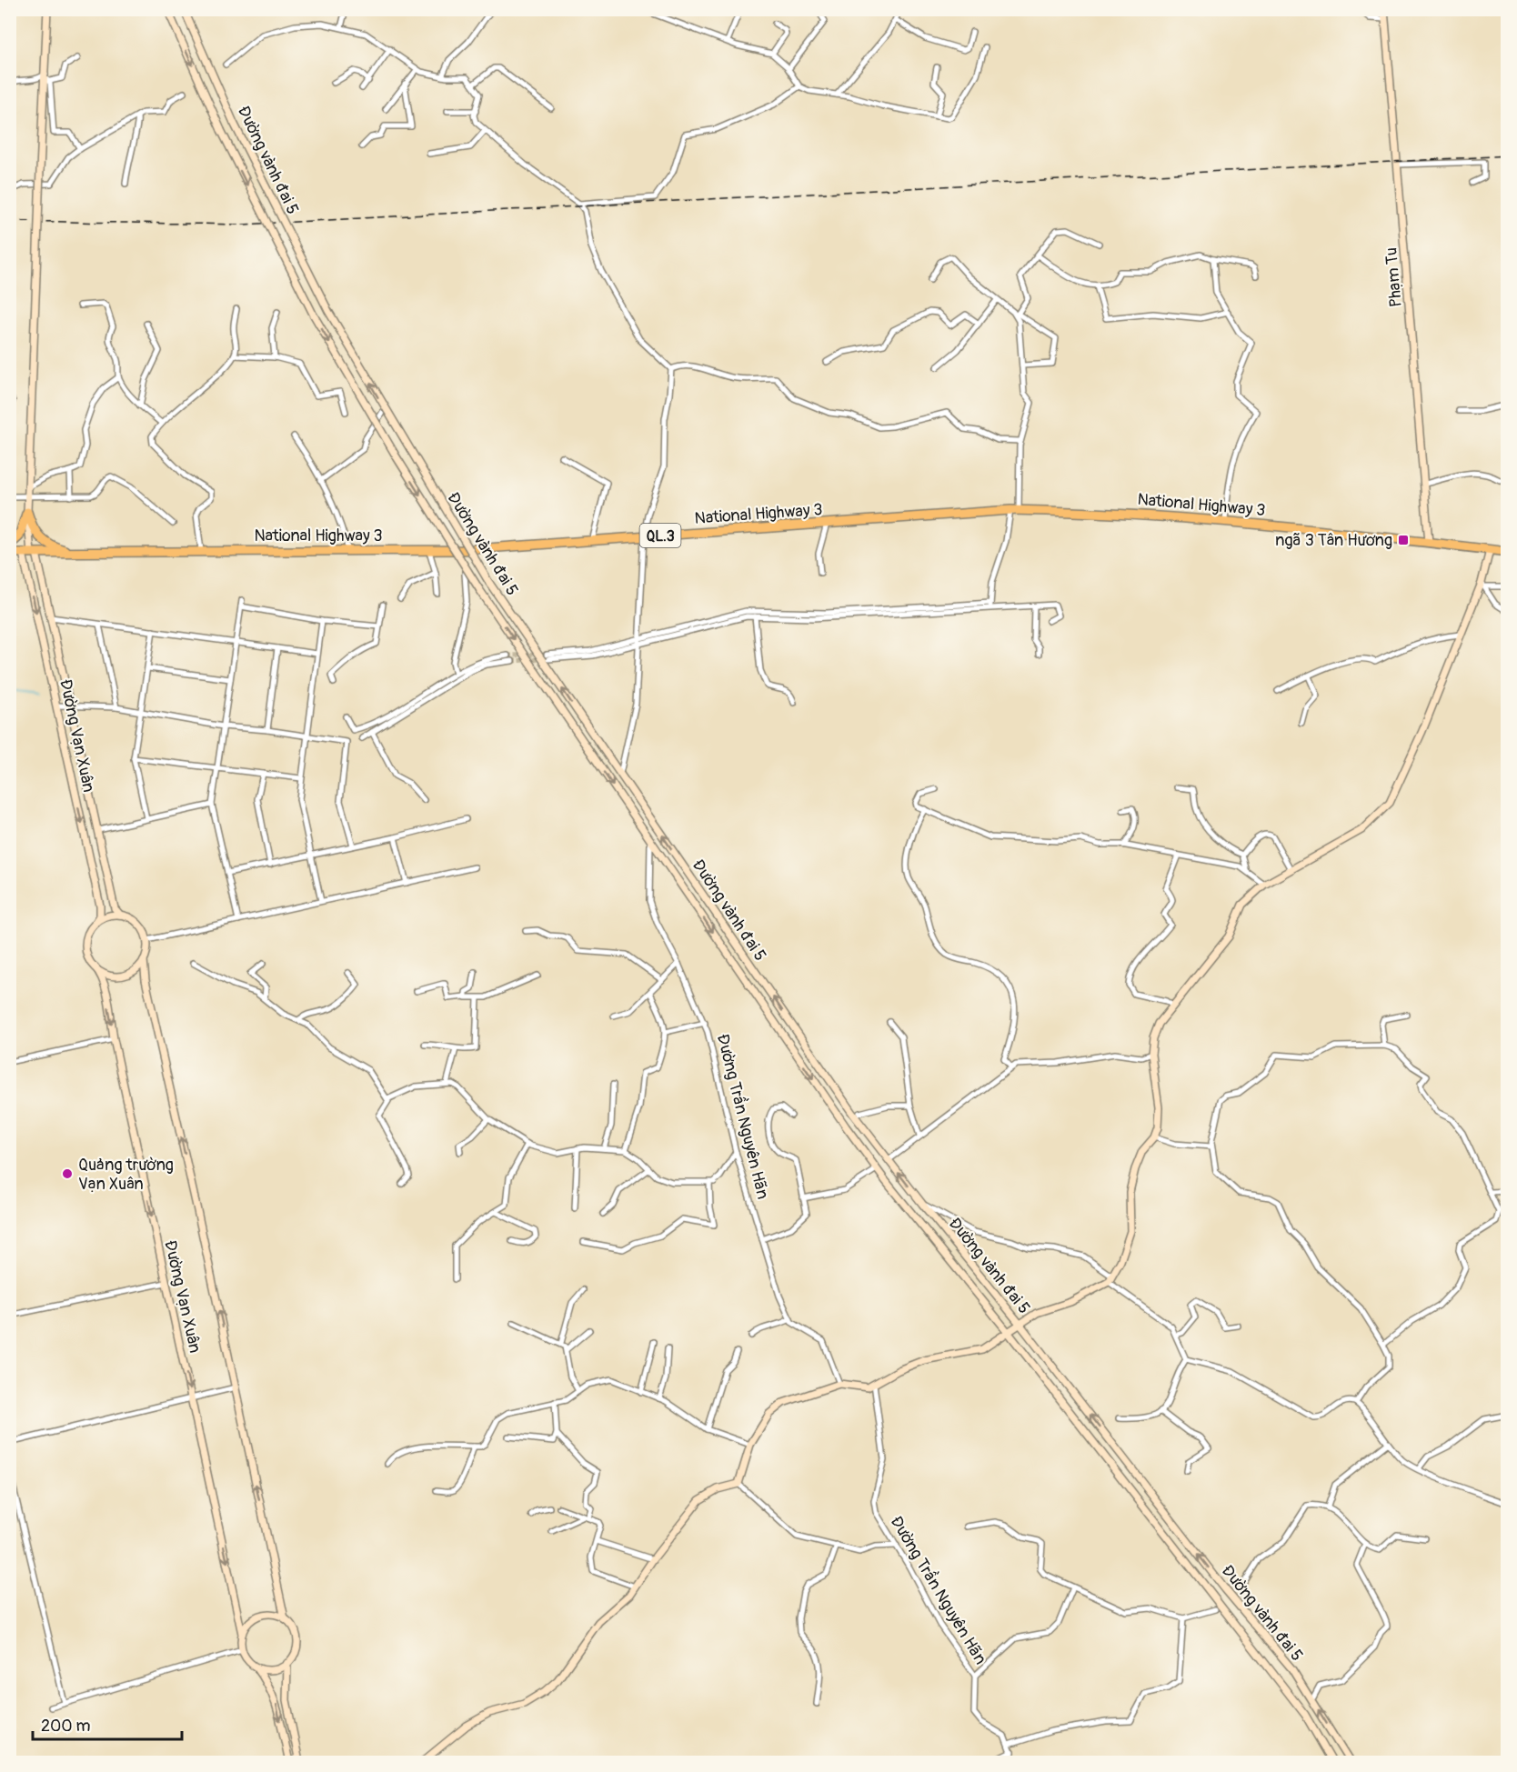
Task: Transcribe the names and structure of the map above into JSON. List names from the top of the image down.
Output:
{
  "streets": {
    "highway": ["National Highway 3", "QL.3"],
    "street": [
      "Đường vành đai 5",
      "Phạm Tu",
      "Đường Vạn Xuân",
      "Đường Trần Nguyên Hãn"
    ]
  },
  "crossings": [
    ["Đường vành đai 5", "Đường Trần Nguyên Hãn"],
    ["Phạm Tu", "National Highway 3"],
    ["National Highway 3", "Đường Vạn Xuân"]
  ],
  "places": {
    "transit": ["ngã 3 Tân Hương"],
    "other": ["Quảng trường Vạn Xuân"]
  },
  "scale_bar": "200 m"
}
